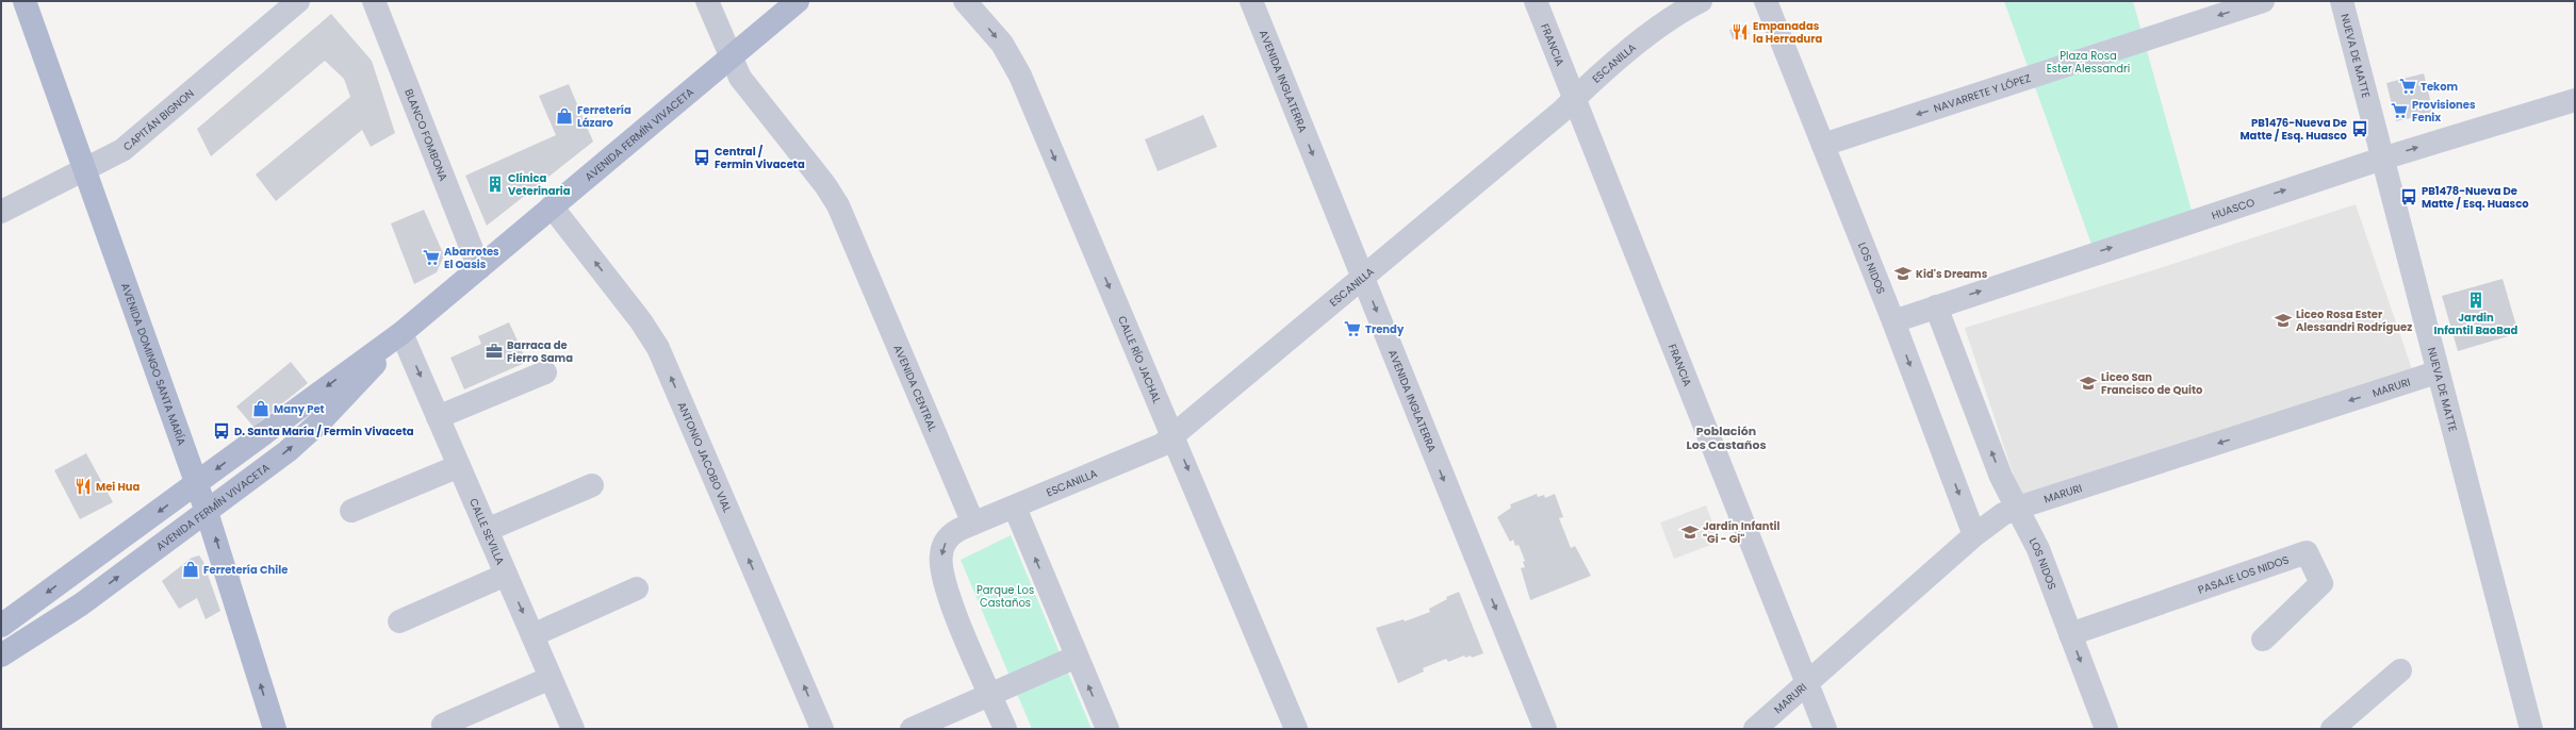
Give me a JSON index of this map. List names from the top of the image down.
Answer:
{
  "streets": {
    "main road": ["AVENIDA FERMÍN VIVACETA", "AVENIDA DOMINGO SANTA MARÍA"],
    "street": [
      "FRANCIA",
      "NUEVA DE MATTE",
      "ESCANILLA",
      "AVENIDA INGLATERRA",
      "NAVARRETE Y LÓPEZ",
      "CAPITÁN BIGNON",
      "BLANCO FOMBONA",
      "HUASCO",
      "LOS NIDOS",
      "CALLE RÍO JACHAL",
      "MARURI",
      "AVENIDA CENTRAL",
      "ANTONIO JACOBO VIAL",
      "CALLE SEVILLA",
      "PASAJE LOS NIDOS"
    ]
  },
  "crossings": [
    ["FRANCIA", "ESCANILLA"],
    ["FRANCIA", "MARURI"],
    ["NUEVA DE MATTE", "HUASCO"],
    ["NUEVA DE MATTE", "MARURI"],
    ["ESCANILLA", "AVENIDA INGLATERRA"],
    ["ESCANILLA", "CALLE RÍO JACHAL"],
    ["ESCANILLA", "AVENIDA CENTRAL"],
    ["NAVARRETE Y LÓPEZ", "LOS NIDOS"],
    ["CAPITÁN BIGNON", "AVENIDA DOMINGO SANTA MARÍA"],
    ["AVENIDA FERMÍN VIVACETA", "BLANCO FOMBONA"],
    ["AVENIDA FERMÍN VIVACETA", "AVENIDA DOMINGO SANTA MARÍA"],
    ["AVENIDA FERMÍN VIVACETA", "AVENIDA CENTRAL"],
    ["AVENIDA FERMÍN VIVACETA", "ANTONIO JACOBO VIAL"],
    ["AVENIDA FERMÍN VIVACETA", "CALLE SEVILLA"],
    ["HUASCO", "LOS NIDOS"],
    ["LOS NIDOS", "MARURI"],
    ["LOS NIDOS", "PASAJE LOS NIDOS"]
  ],
  "one_way": [
    "AVENIDA INGLATERRA",
    "NAVARRETE Y LÓPEZ",
    "HUASCO",
    "CALLE RÍO JACHAL",
    "MARURI",
    "ANTONIO JACOBO VIAL",
    "CALLE SEVILLA"
  ],
  "districts": ["Población Los Castaños"],
  "parks": ["Plaza Rosa Ester Alessandri", "Parque Los Castaños"],
  "places": {
    "restaurant": ["Empanadas la Herradura", "Mei Hua"],
    "supermarket": [
      "Tekom",
      "Provisiones Fenix",
      "Abarrotes El Oasis",
      "Trendy"
    ],
    "shop": ["Ferretería Lázaro", "Many Pet", "Ferretería Chile"],
    "bus stop": [
      "PB1476-Nueva De Matte / Esq. Huasco",
      "Central / Fermin Vivaceta",
      "PB1478-Nueva De Matte / Esq. Huasco",
      "D. Santa María / Fermin Vivaceta"
    ],
    "building": ["Clínica Veterinaria", "Jardin Infantil BaoBad"],
    "school or university": [
      "Kid's Dreams",
      "Liceo Rosa Ester Alessandri Rodríguez",
      "Liceo San Francisco de Quito",
      "Jardín Infantil \"Gi - Gi\""
    ],
    "office": ["Barraca de Fierro Sama"]
  }
}
